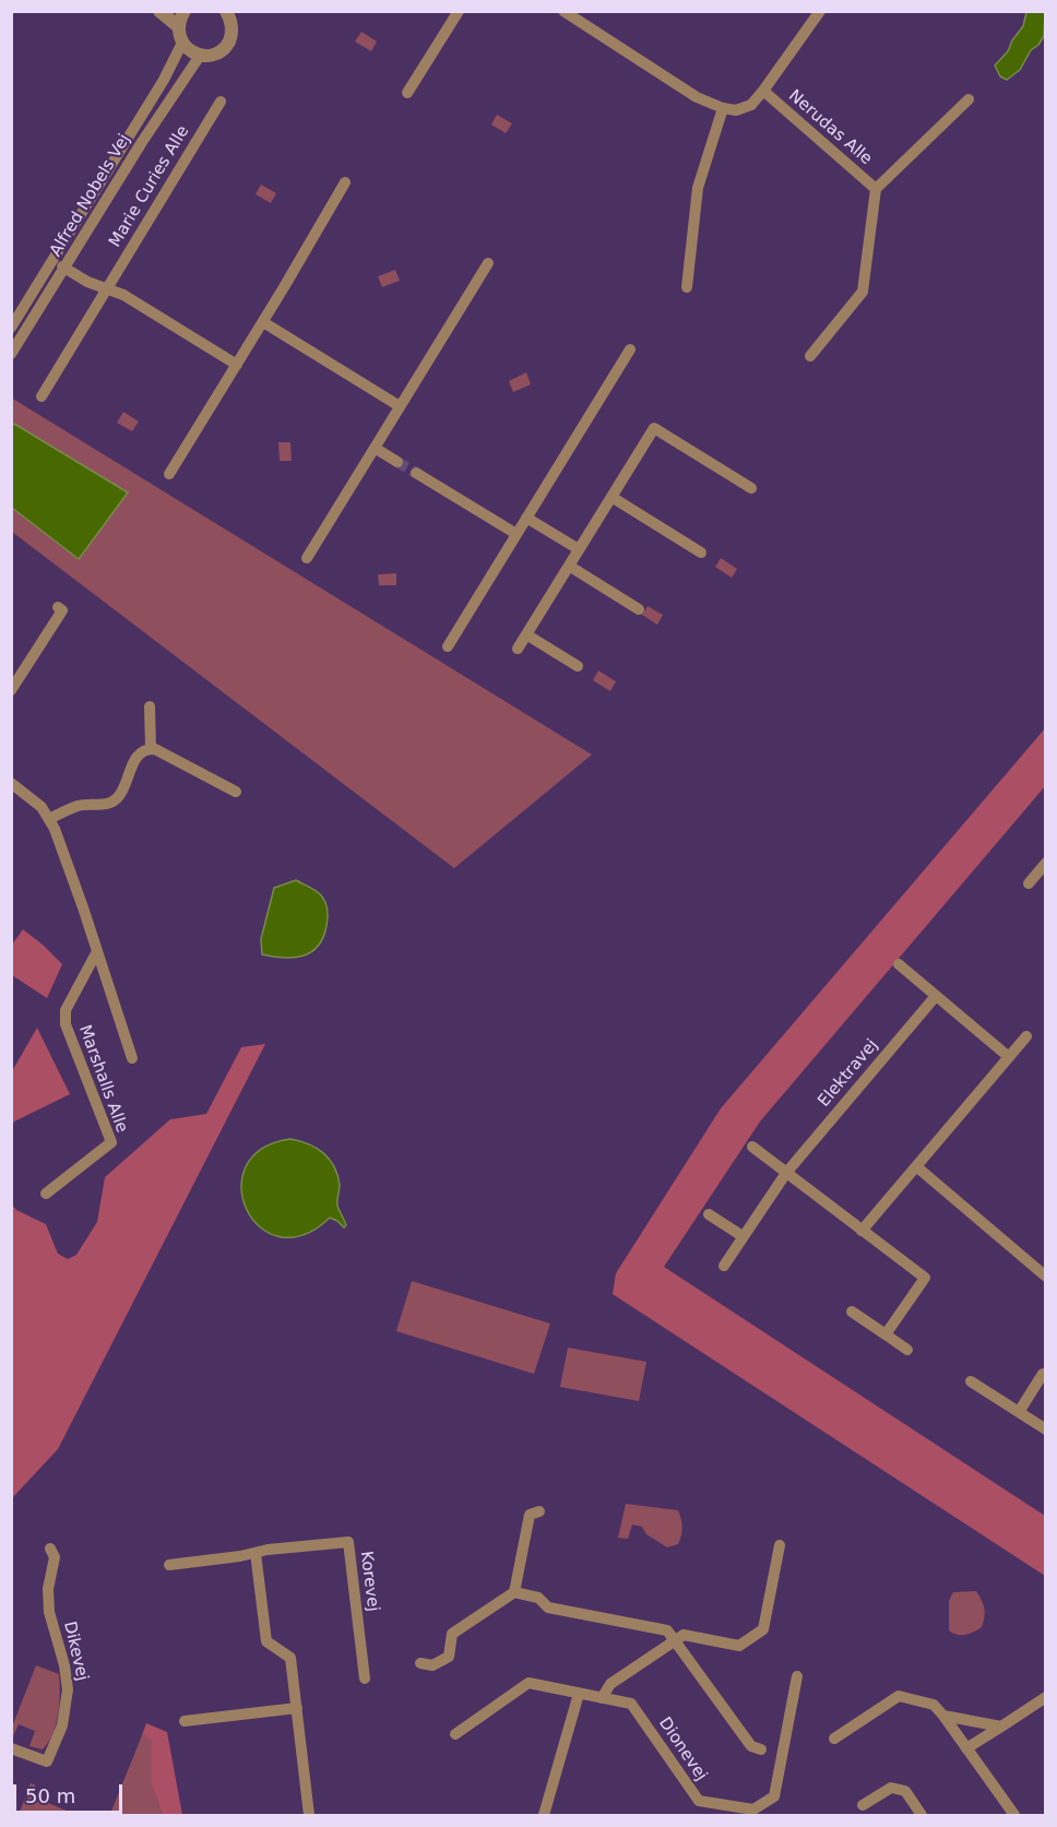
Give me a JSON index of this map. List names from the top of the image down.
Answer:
{
  "streets": {
    "street": [
      "Nerudas Alle",
      "Marie Curies Alle",
      "Alfred Nobels Vej",
      "Elektravej",
      "Marshalls Alle",
      "Korevej",
      "Dikevej",
      "Dionevej"
    ]
  },
  "scale_bar": "50 m"
}
